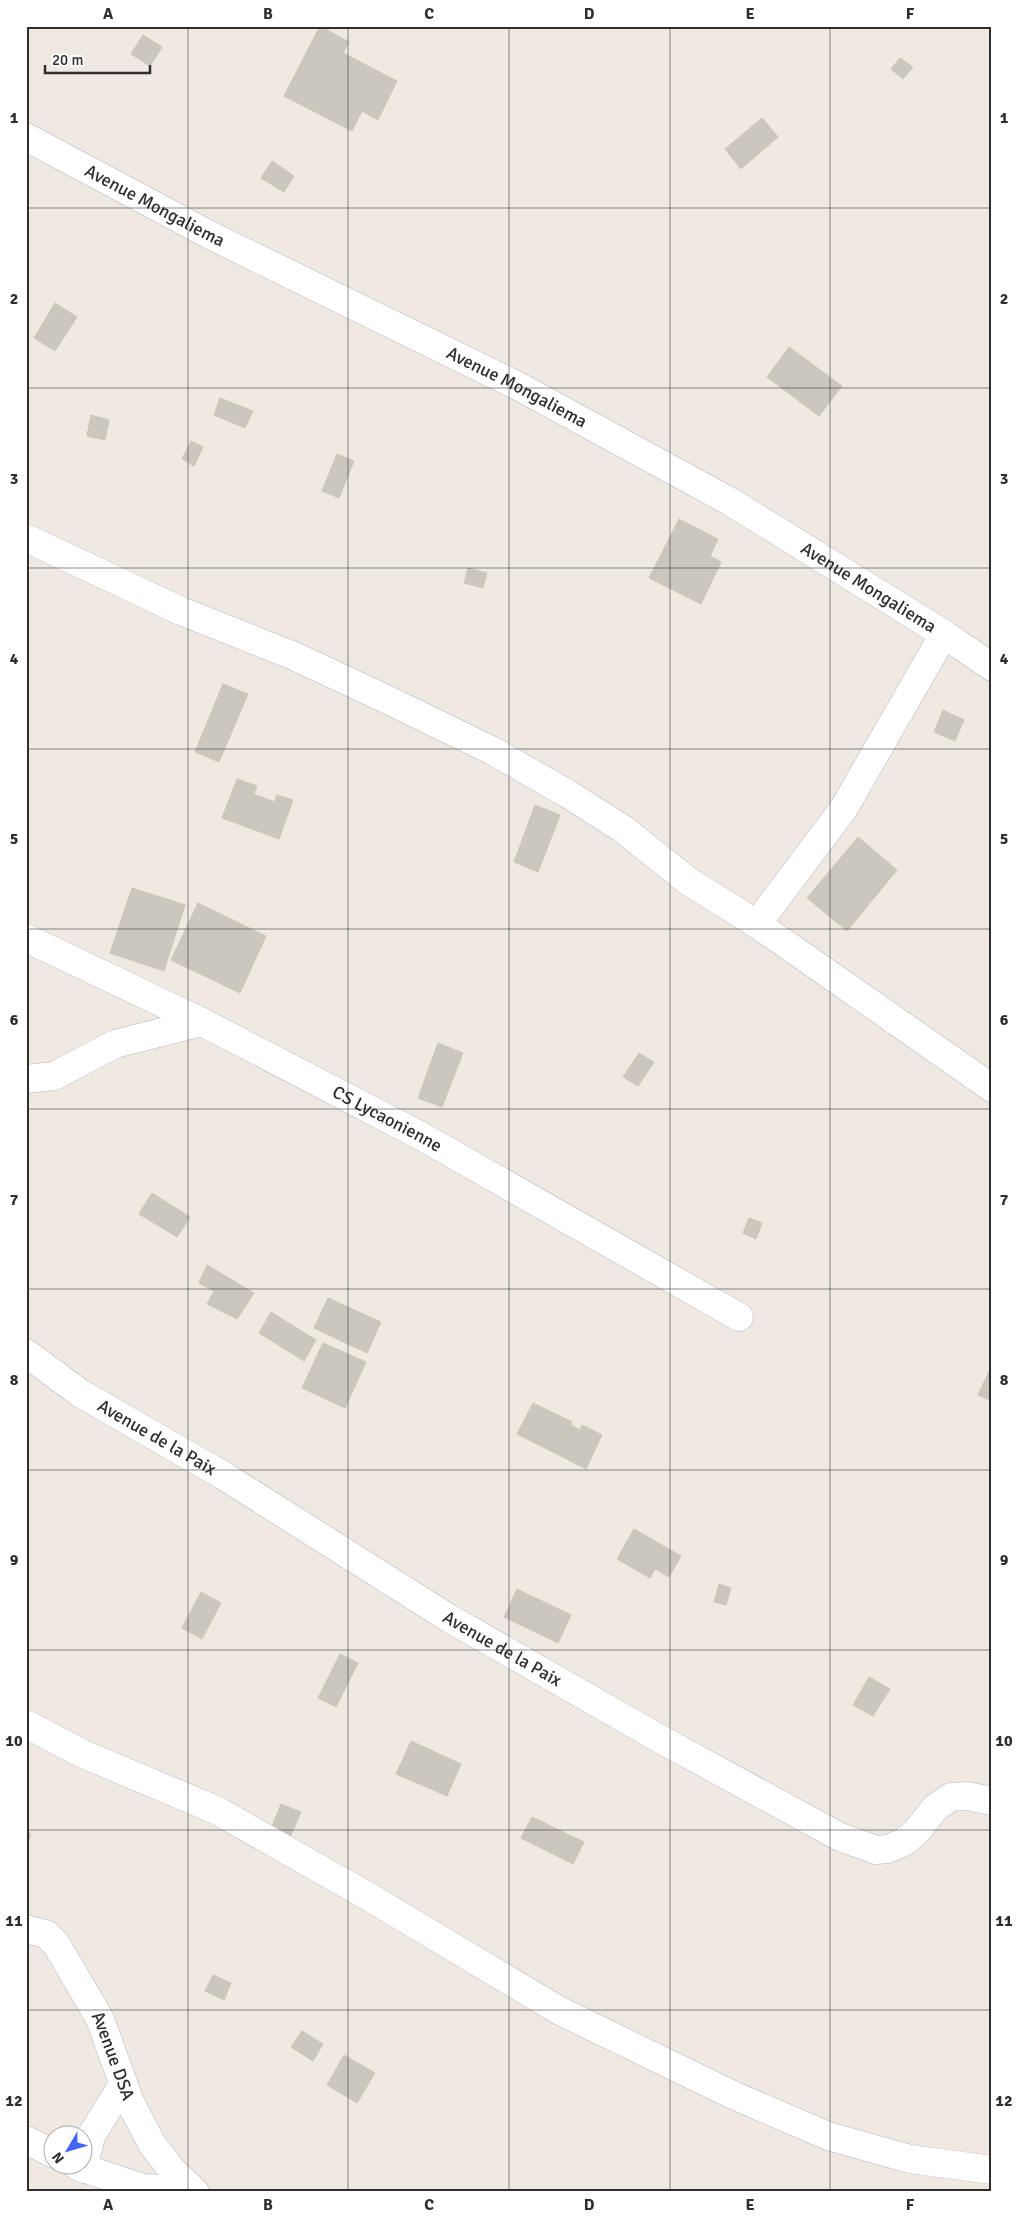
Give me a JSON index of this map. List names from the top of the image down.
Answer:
{
  "streets": {
    "street": [
      "Avenue Mongaliema",
      "CS Lycaonienne",
      "Avenue de la Paix",
      "Avenue DSA"
    ]
  },
  "scale_bar": "20 m",
  "north": "bottom left",
  "grid": {
    "columns": [
      "A",
      "B",
      "C",
      "D",
      "E",
      "F"
    ],
    "rows": [
      "1",
      "2",
      "3",
      "4",
      "5",
      "6",
      "7",
      "8",
      "9",
      "10",
      "11",
      "12"
    ]
  }
}
